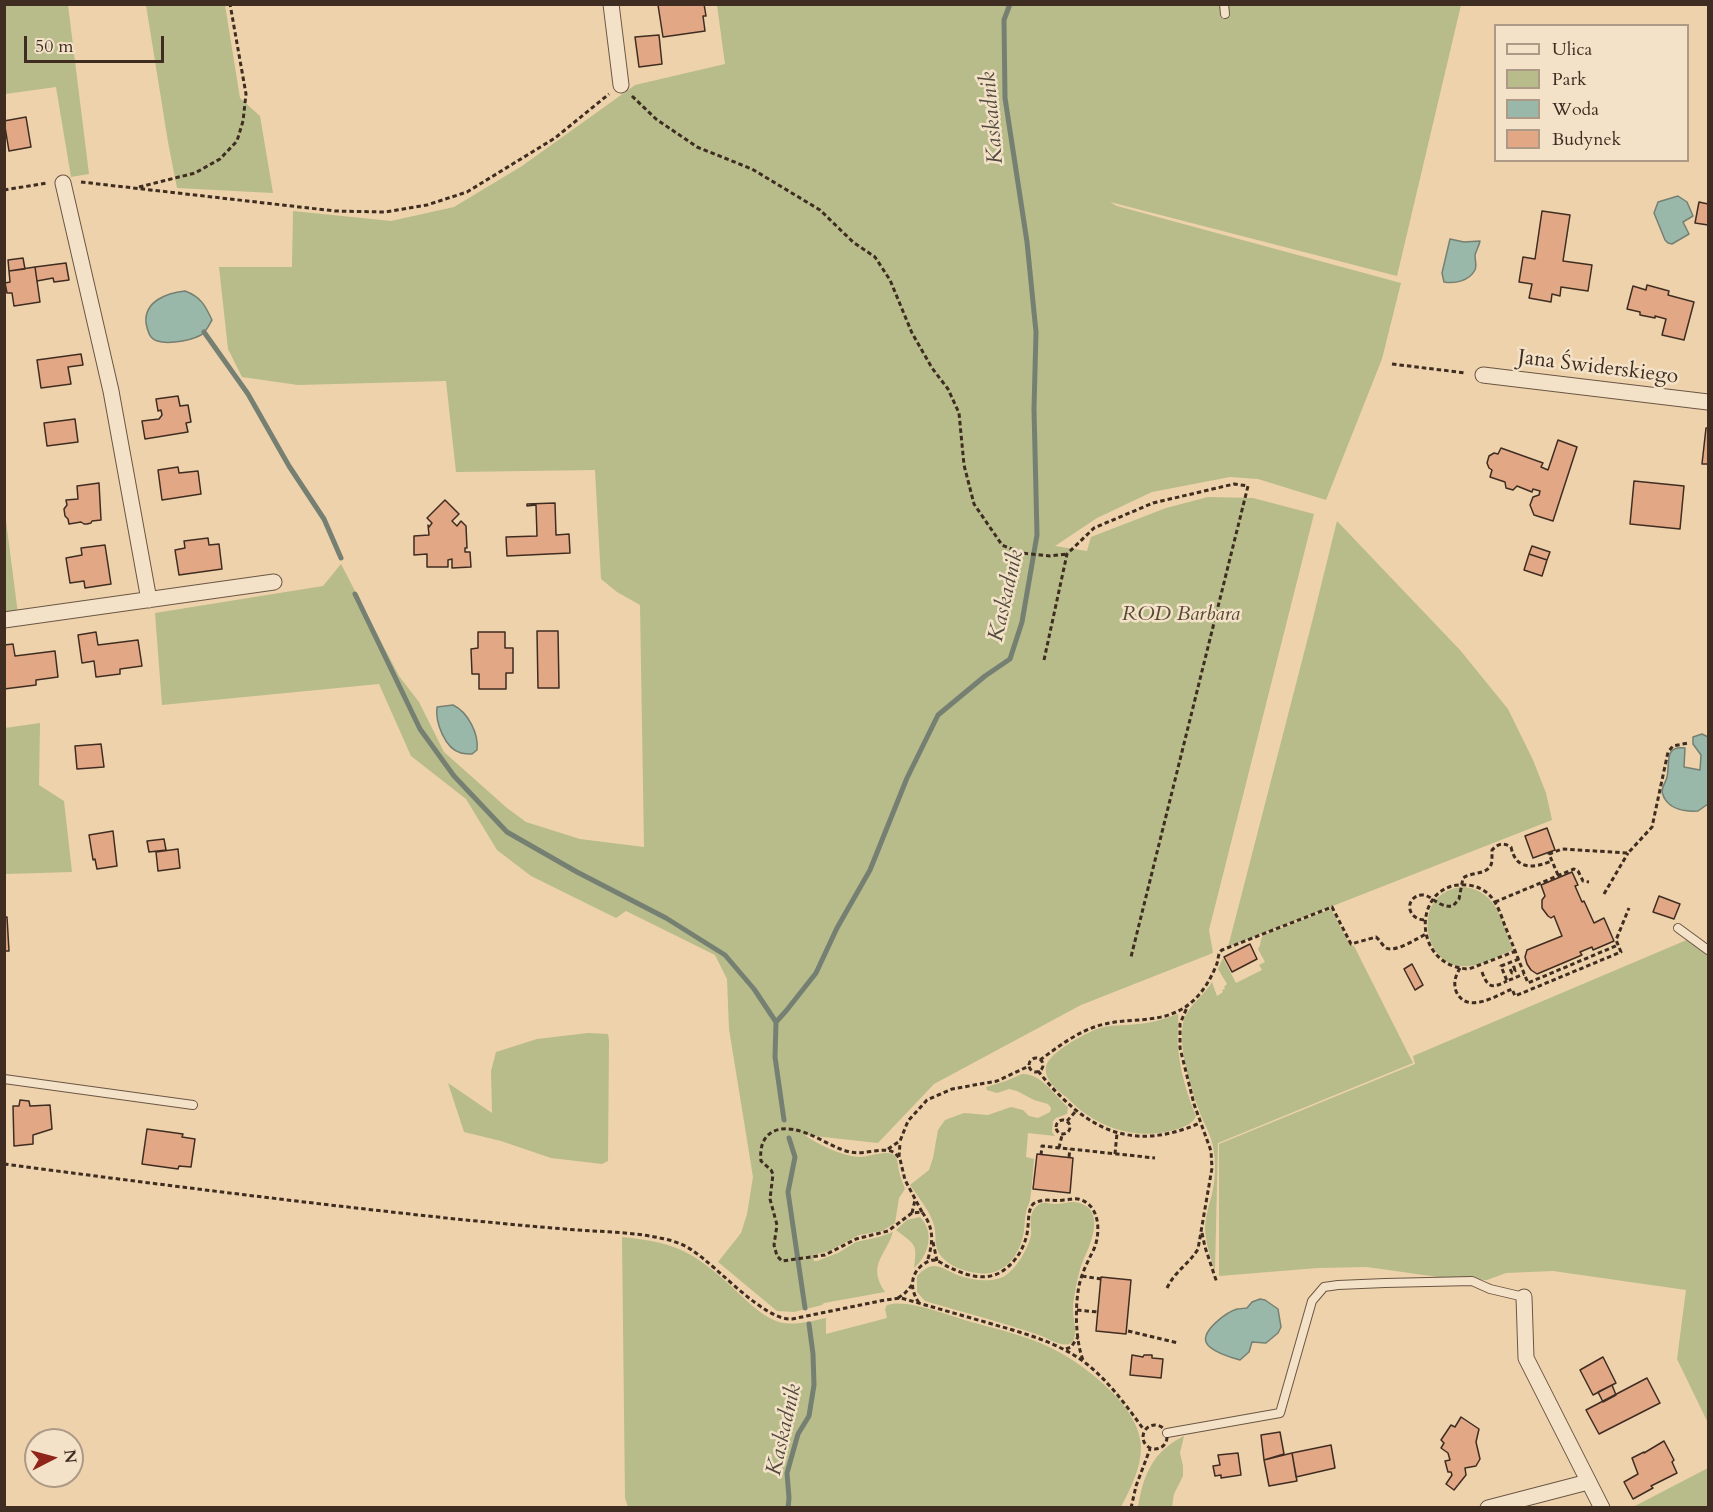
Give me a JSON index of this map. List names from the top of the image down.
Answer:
{
  "streets": {
    "street": ["Jana Świderskiego"]
  },
  "water": ["Kaskadnik"],
  "parks": ["ROD Barbara"],
  "legend": [
    "Ulica",
    "Park",
    "Woda",
    "Budynek"
  ],
  "scale_bar": "50 m",
  "north": "right"
}
